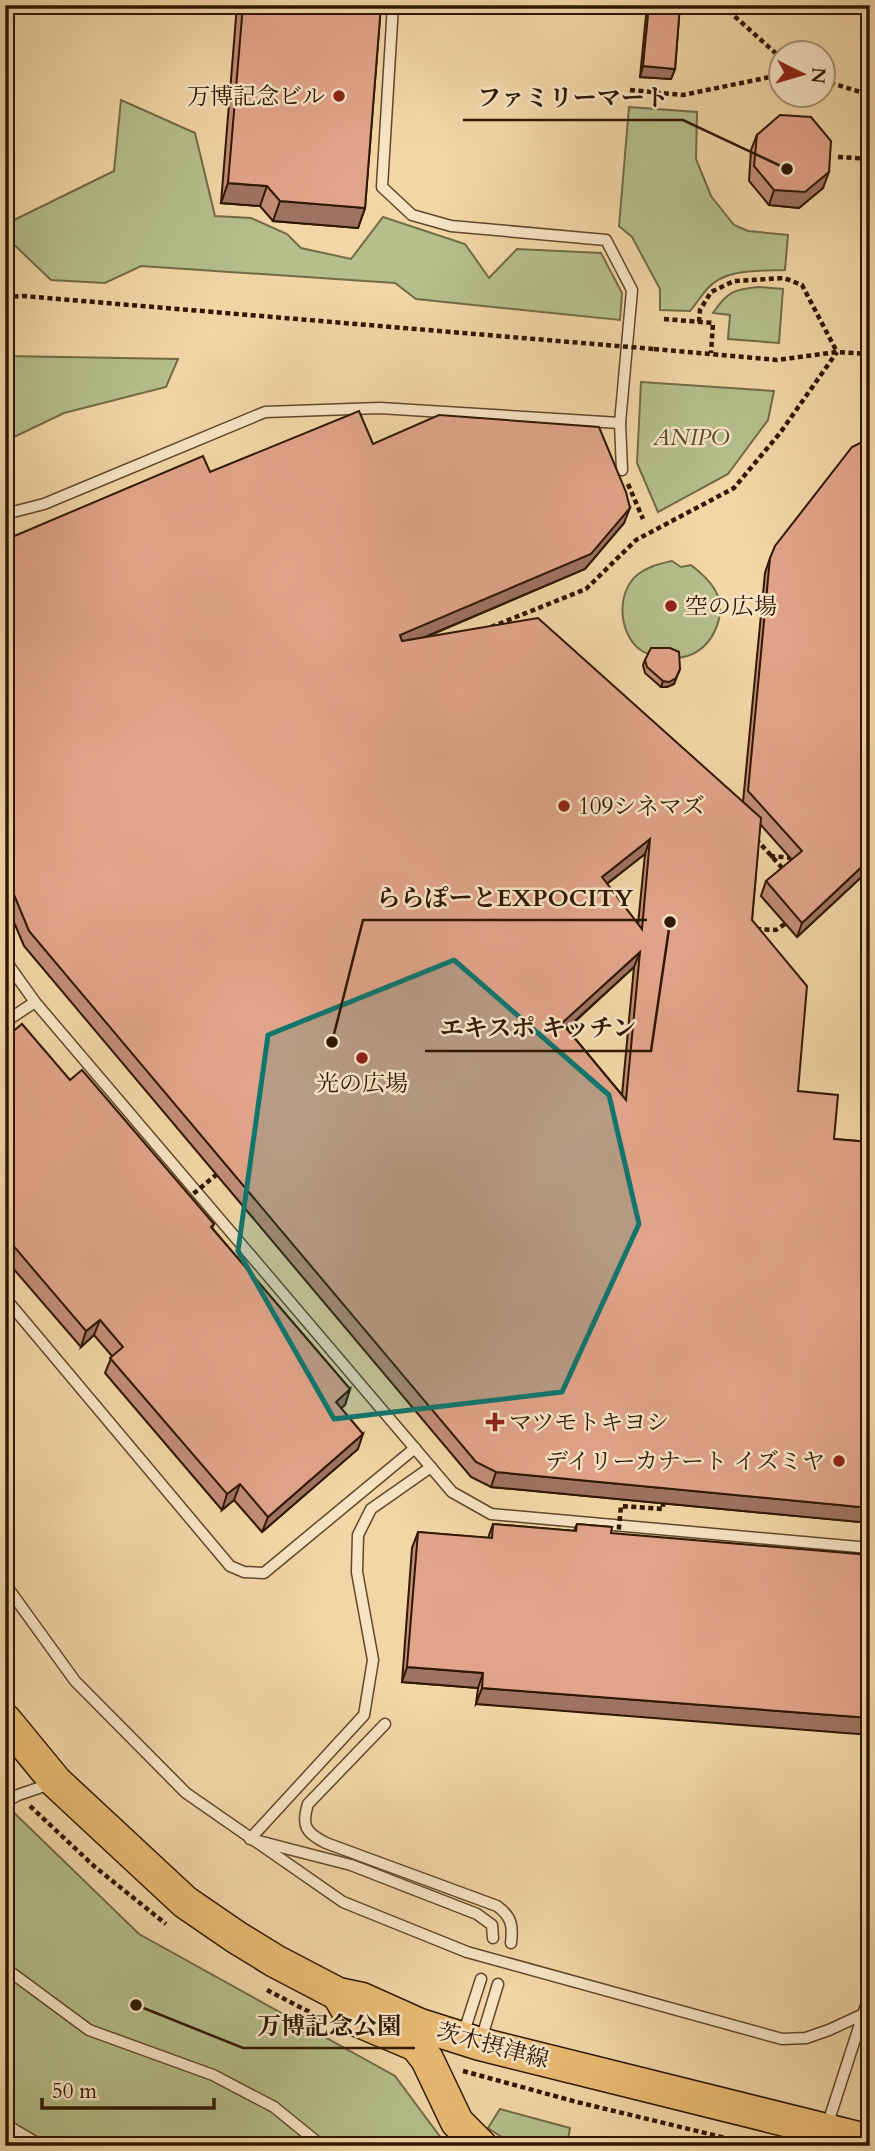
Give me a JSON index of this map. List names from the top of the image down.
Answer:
{
  "streets": {
    "main road": ["茨木摂津線"]
  },
  "parks": ["ANIPO"],
  "places": {
    "other": [
      "万博記念ビル",
      "ファミリーマート",
      "空の広場",
      "109シネマズ",
      "エキスポ キッチン",
      "ららぽーとEXPOCITY",
      "光の広場",
      "デイリーカナート イズミヤ",
      "万博記念公園"
    ],
    "health": ["マツモトキヨシ"]
  },
  "scale_bar": "50 m",
  "north": "right"
}
